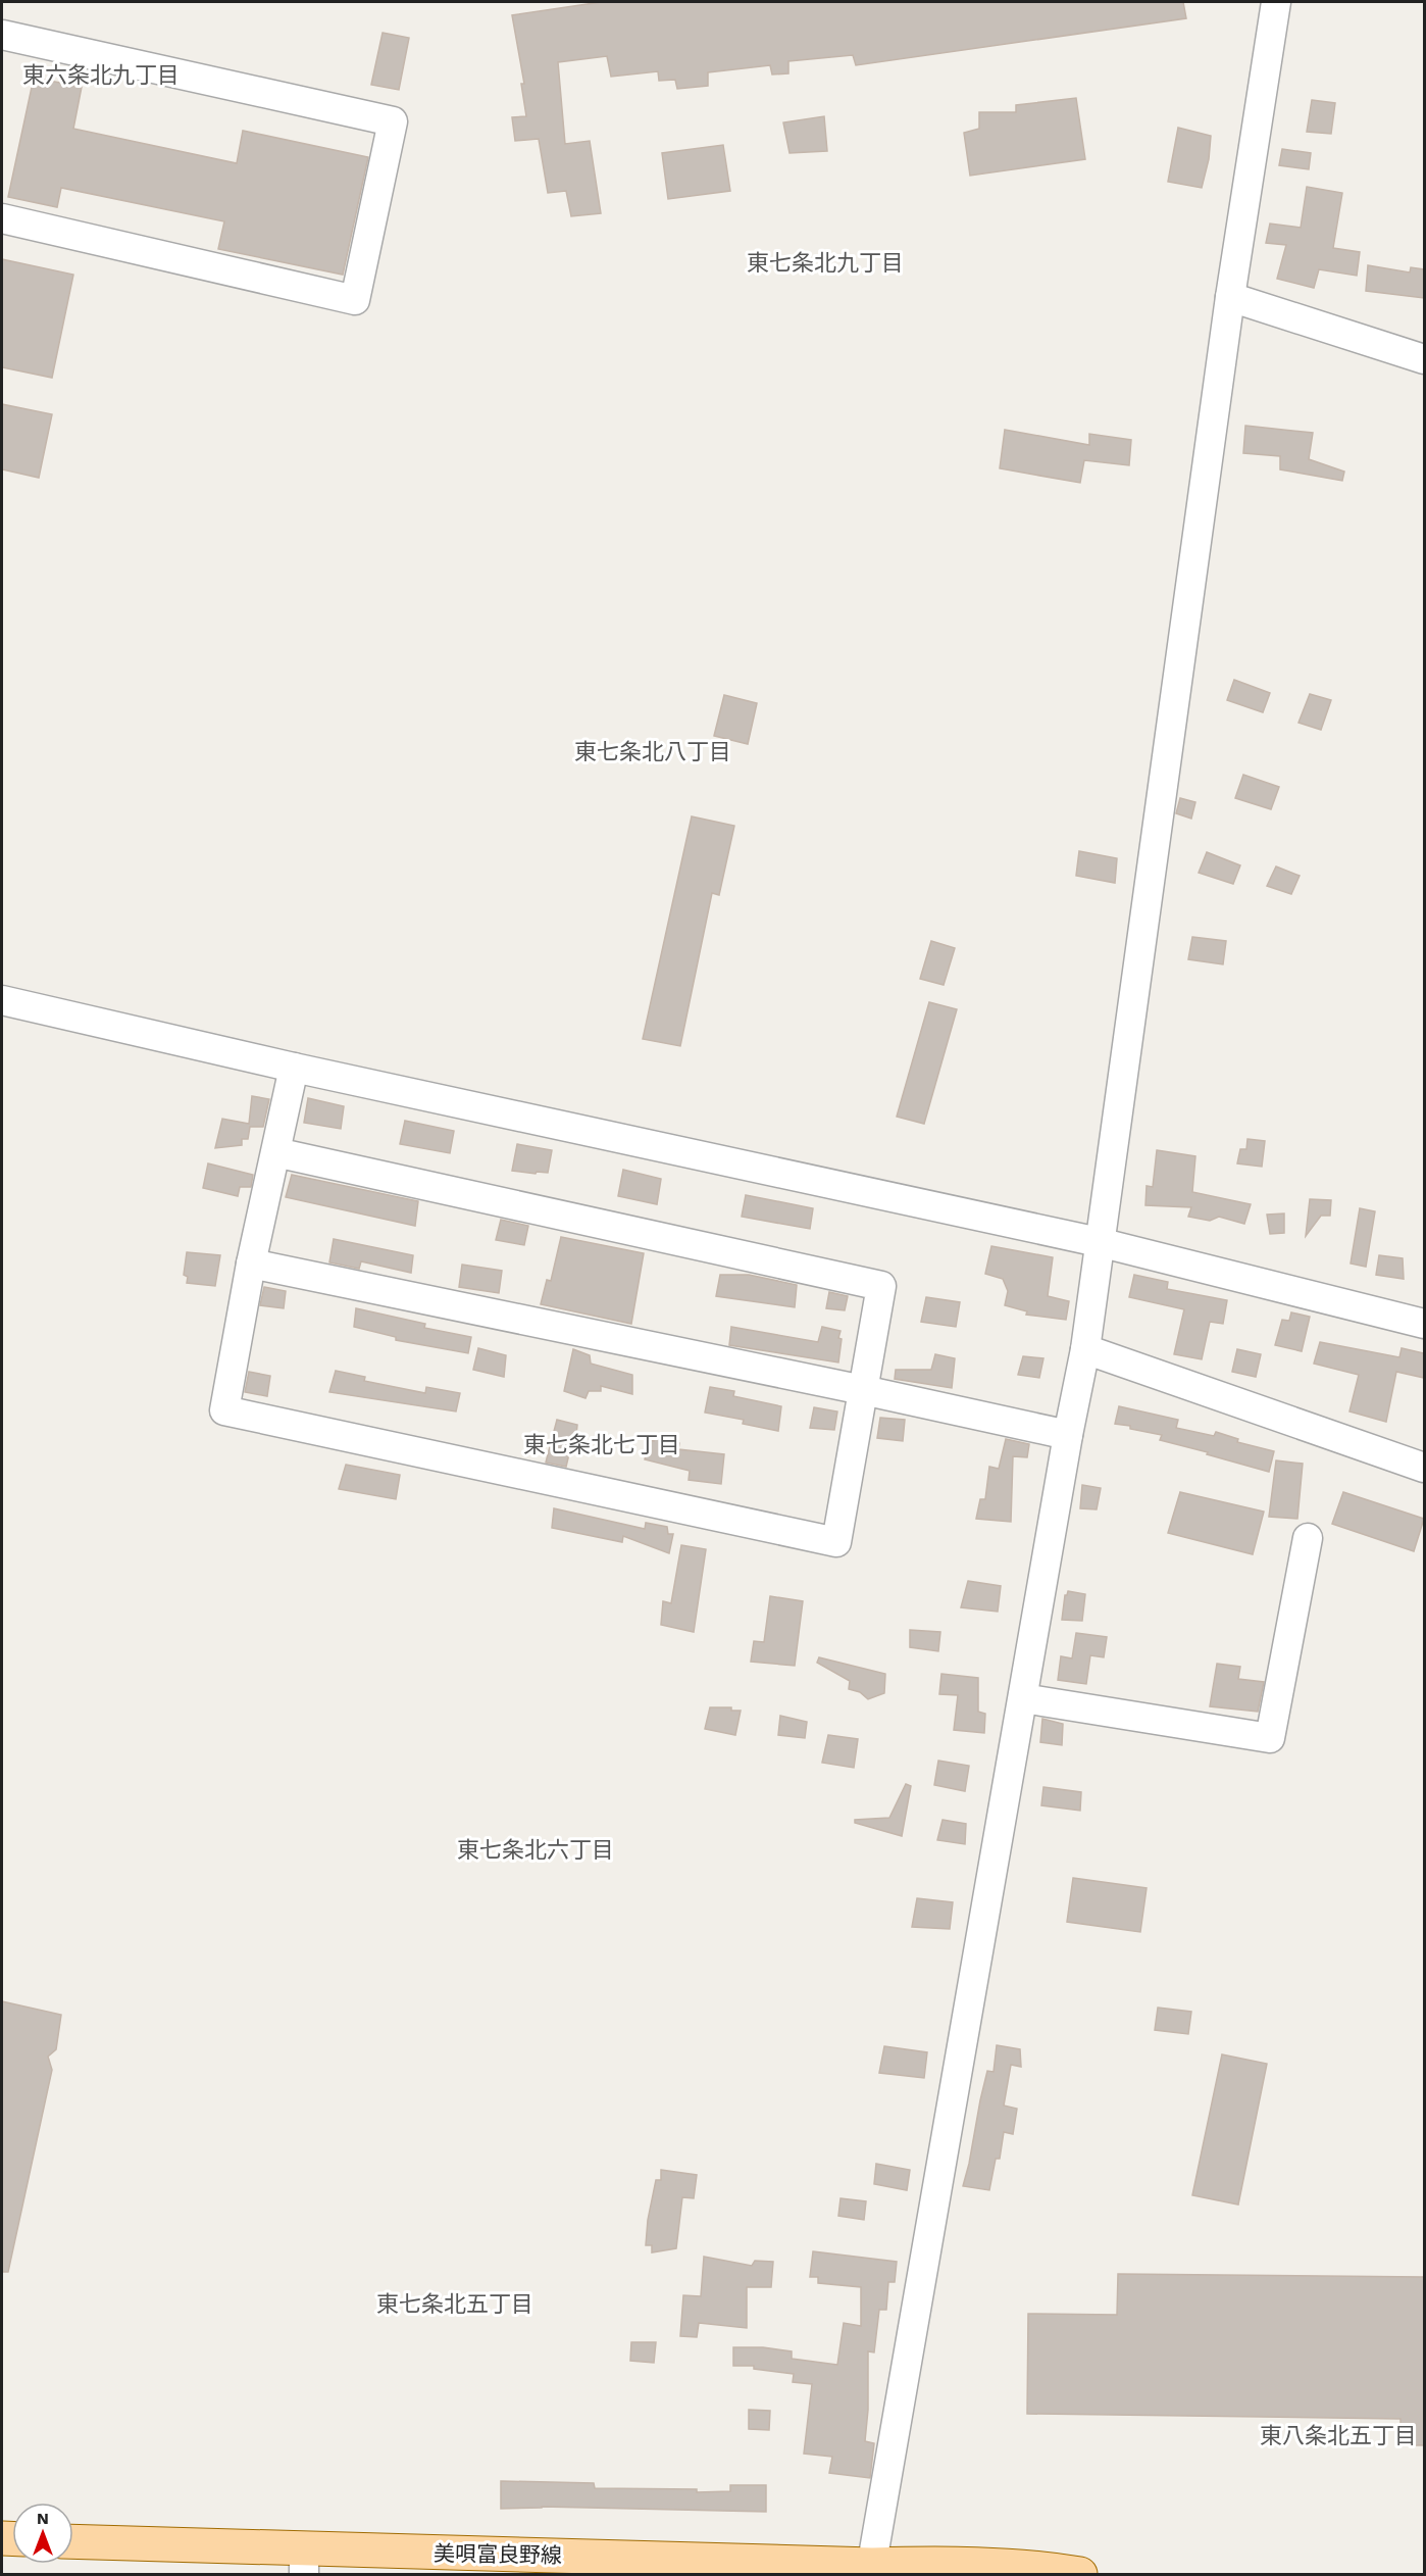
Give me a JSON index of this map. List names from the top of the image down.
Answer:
{
  "streets": {
    "main road": ["美唄富良野線"]
  },
  "districts": [
    "東六条北九丁目",
    "東七条北九丁目",
    "東七条北八丁目",
    "東七条北七丁目",
    "東七条北六丁目",
    "東七条北五丁目",
    "東八条北五丁目"
  ],
  "north": "top"
}
